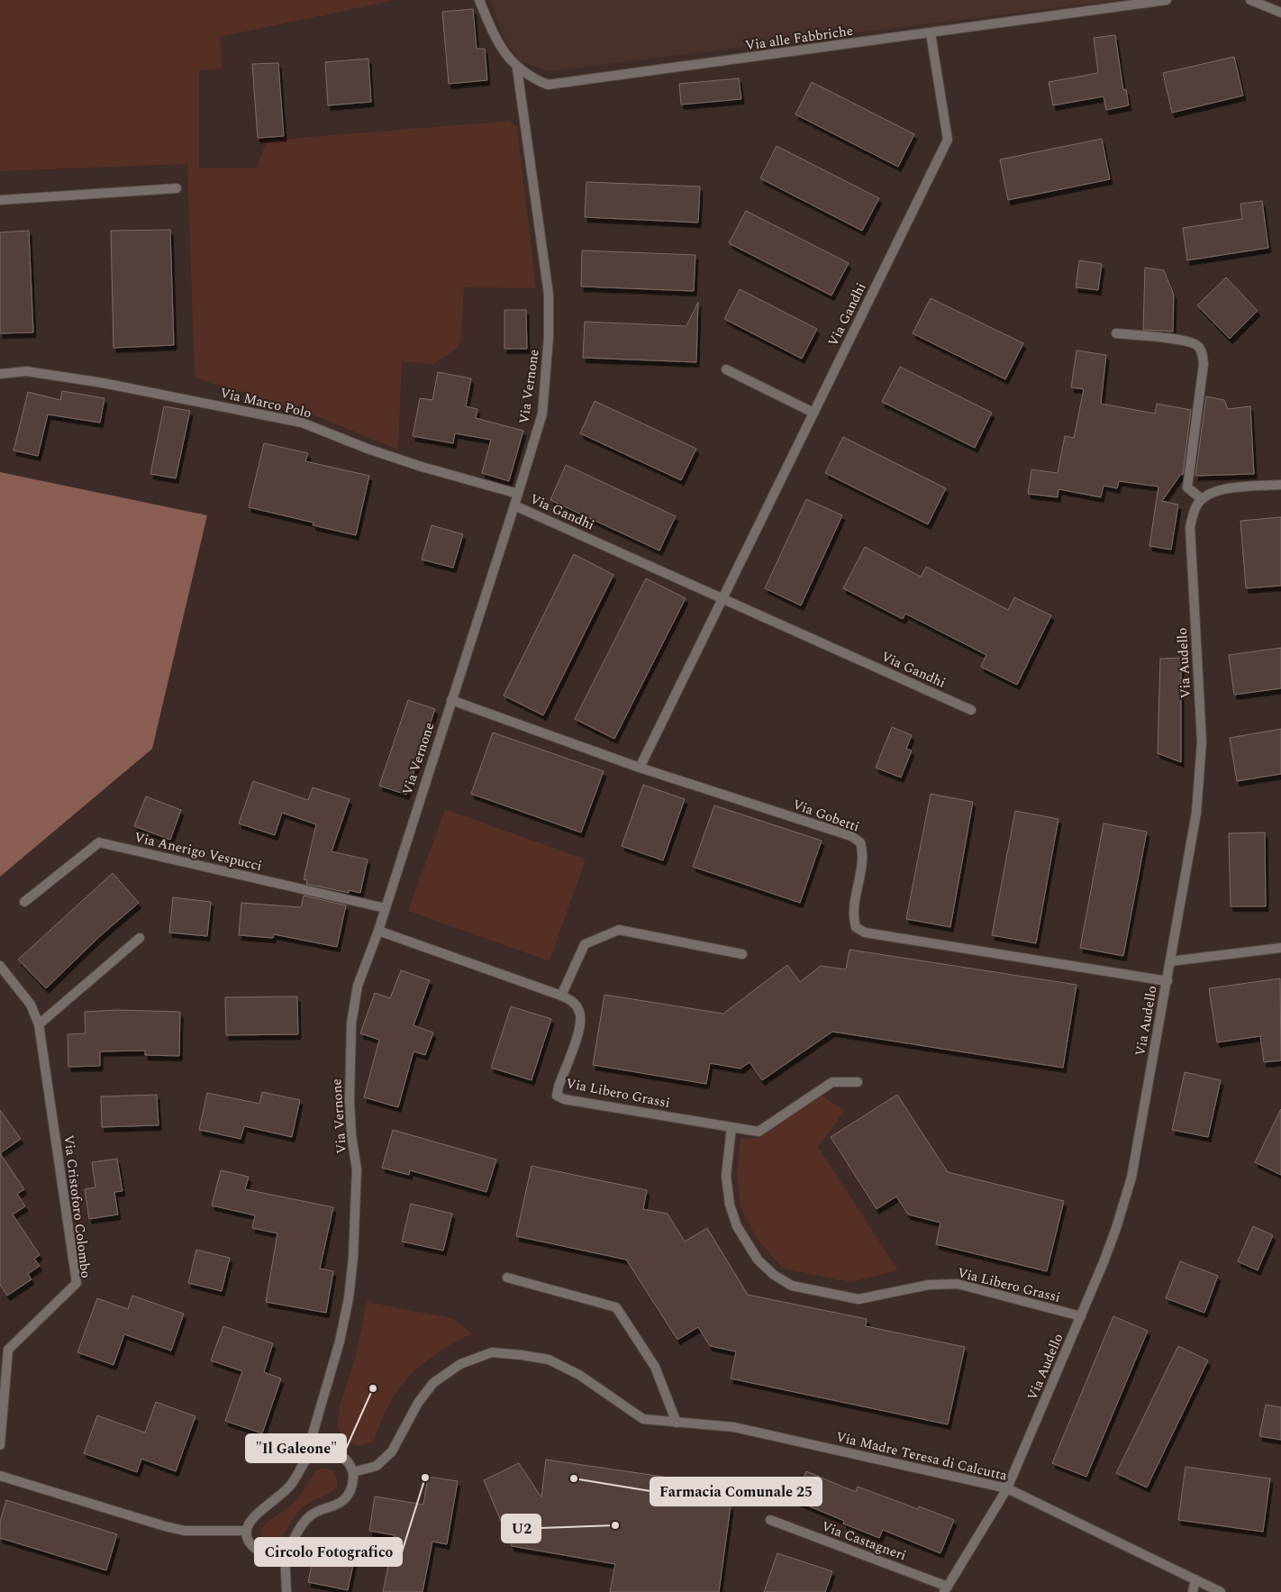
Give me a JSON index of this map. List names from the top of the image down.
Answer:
{
  "streets": {
    "street": [
      "Via alle Fabbriche",
      "Via Gandhi",
      "Via Vernone",
      "Via Marco Polo",
      "Via Audello",
      "Via Gobetti",
      "Via Anerigo Vespucci",
      "Via Libero Grassi",
      "Via Cristoforo Colombo",
      "Via Madre Teresa di Calcutta",
      "Via Castagneri"
    ]
  },
  "crossings": [
    ["Via alle Fabbriche", "Via Gandhi"],
    ["Via alle Fabbriche", "Via Vernone"],
    ["Via Gandhi", "Via Vernone"],
    ["Via Gandhi", "Via Gobetti"],
    ["Via Vernone", "Via Marco Polo"],
    ["Via Vernone", "Via Gobetti"],
    ["Via Vernone", "Via Anerigo Vespucci"],
    ["Via Vernone", "Via Libero Grassi"],
    ["Via Audello", "Via Gobetti"],
    ["Via Audello", "Via Libero Grassi"],
    ["Via Audello", "Via Madre Teresa di Calcutta"],
    ["Via Audello", "Via Castagneri"]
  ],
  "places": [
    "\"Il Galeone\"",
    "Circolo Fotografico",
    "Farmacia Comunale 25",
    "U2"
  ]
}
